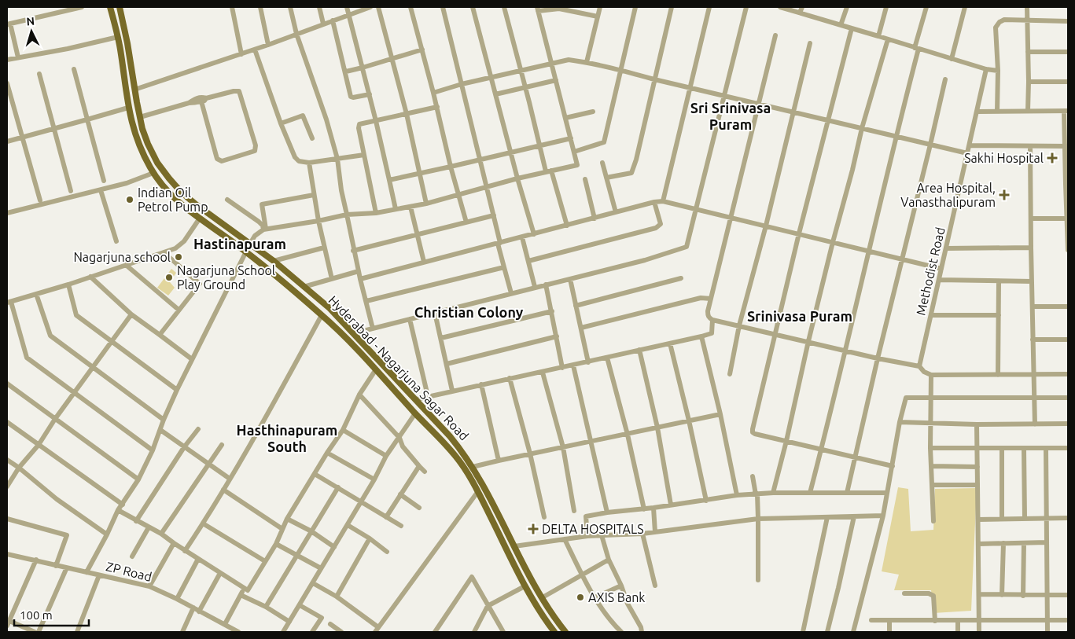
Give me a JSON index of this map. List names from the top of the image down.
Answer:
{
  "streets": {
    "main road": ["Hyderabad - Nagarjuna Sagar Road"],
    "street": ["Methodist Road", "ZP Road"]
  },
  "districts": [
    "Sri Srinivasa Puram",
    "Hastinapuram",
    "Christian Colony",
    "Srinivasa Puram",
    "Hasthinapuram South"
  ],
  "places": {
    "health": ["Sakhi Hospital", "Area Hospital, Vanasthalipuram", "DELTA HOSPITALS"],
    "other": [
      "Indian Oil Petrol Pump",
      "Nagarjuna school",
      "Nagarjuna School Play Ground",
      "AXIS Bank"
    ]
  },
  "scale_bar": "100 m",
  "north": "top"
}
